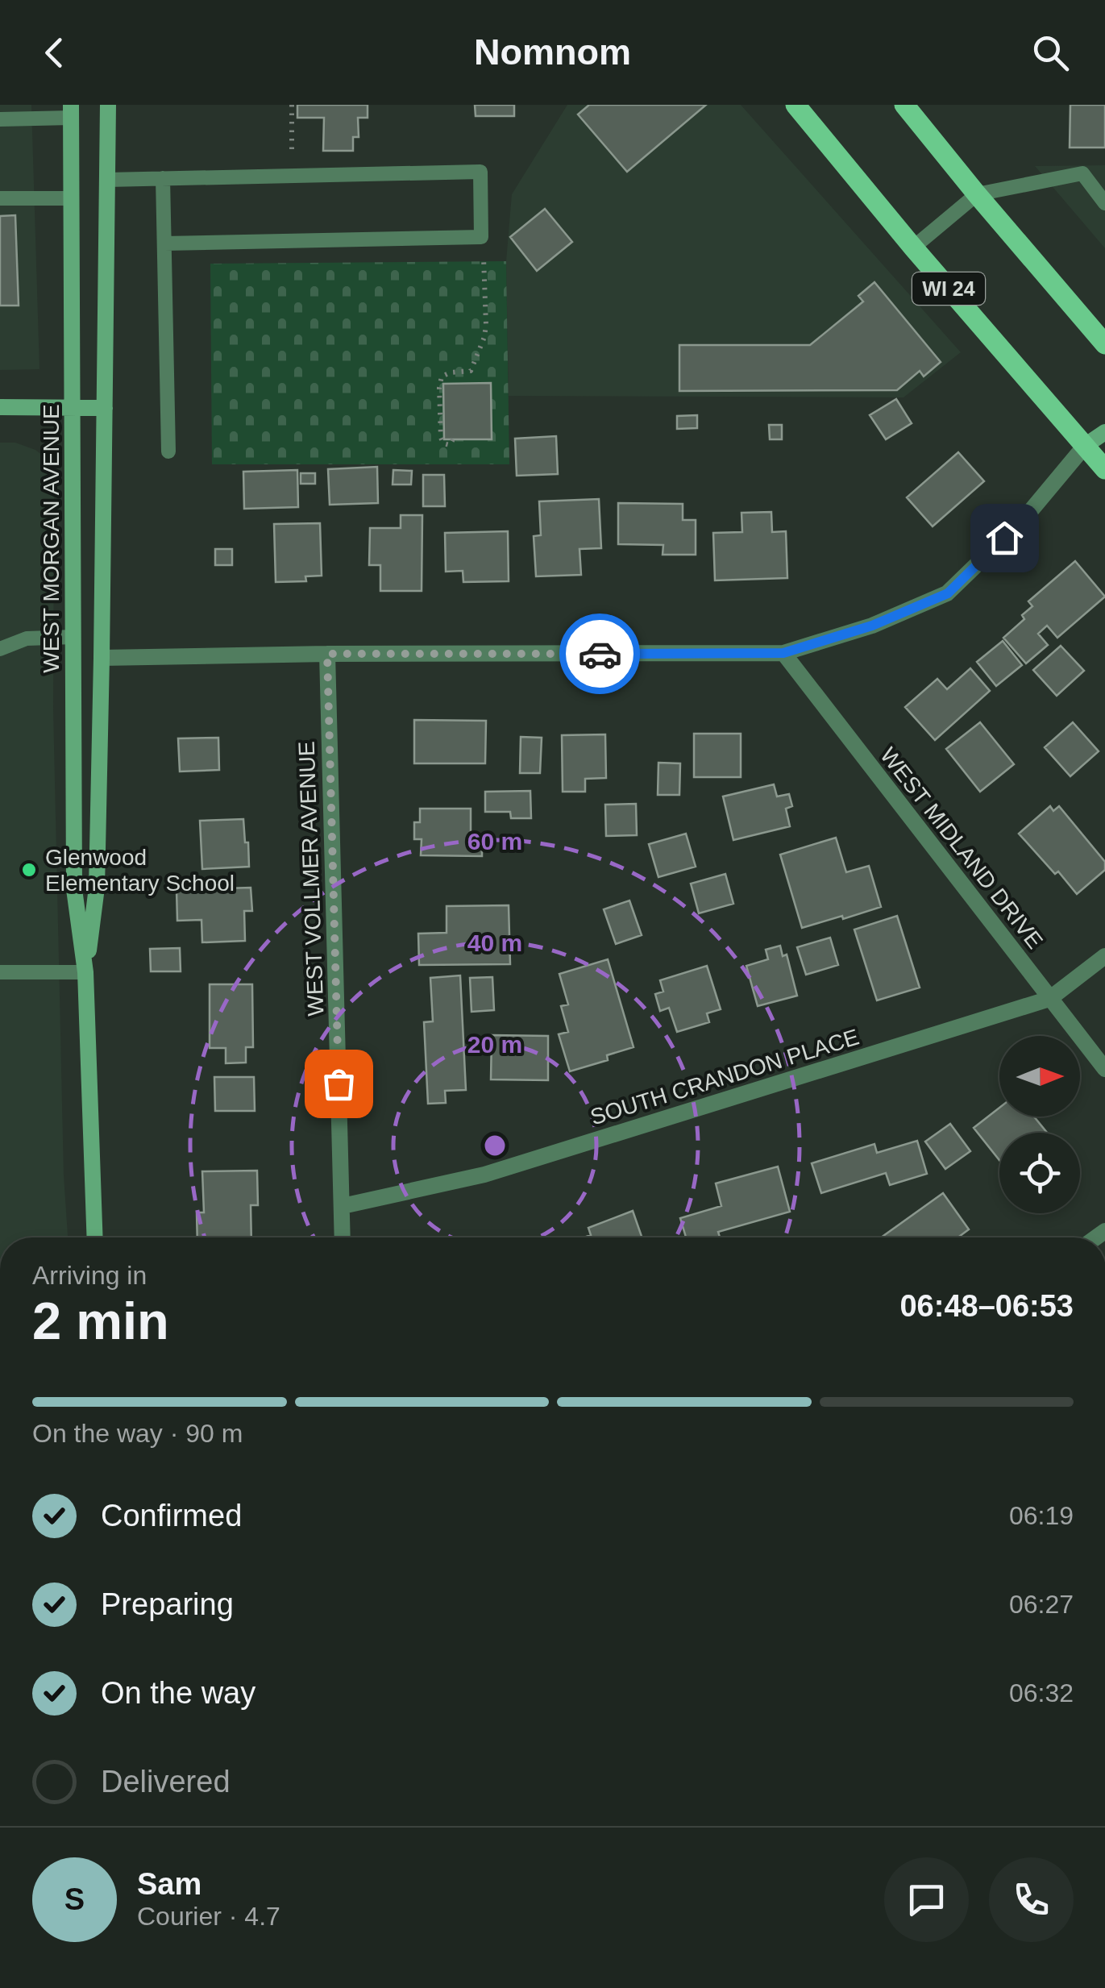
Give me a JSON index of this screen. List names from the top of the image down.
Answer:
{
  "streets": {
    "main road": ["WI 24"],
    "street": [
      "WEST MORGAN AVENUE",
      "WEST MIDLAND DRIVE",
      "WEST VOLLMER AVENUE",
      "SOUTH CRANDON PLACE"
    ]
  },
  "crossings": [
    ["WEST MIDLAND DRIVE", "SOUTH CRANDON PLACE"],
    ["WEST VOLLMER AVENUE", "SOUTH CRANDON PLACE"]
  ],
  "places": ["Glenwood Elementary School"],
  "north": "right",
  "page": {
    "header": "Nomnom",
    "heading": ["2 min", "Arriving in", "06:48–06:53"],
    "panel": ["Sam", "Courier · 4.7"],
    "bar": "On the way · 90 m",
    "list": [
      ["Confirmed", "06:19"],
      ["Preparing", "06:27"],
      ["On the way", "06:32"],
      "Delivered"
    ],
    "round": "S"
  },
  "rings": ["60 m", "40 m", "20 m"]
}
